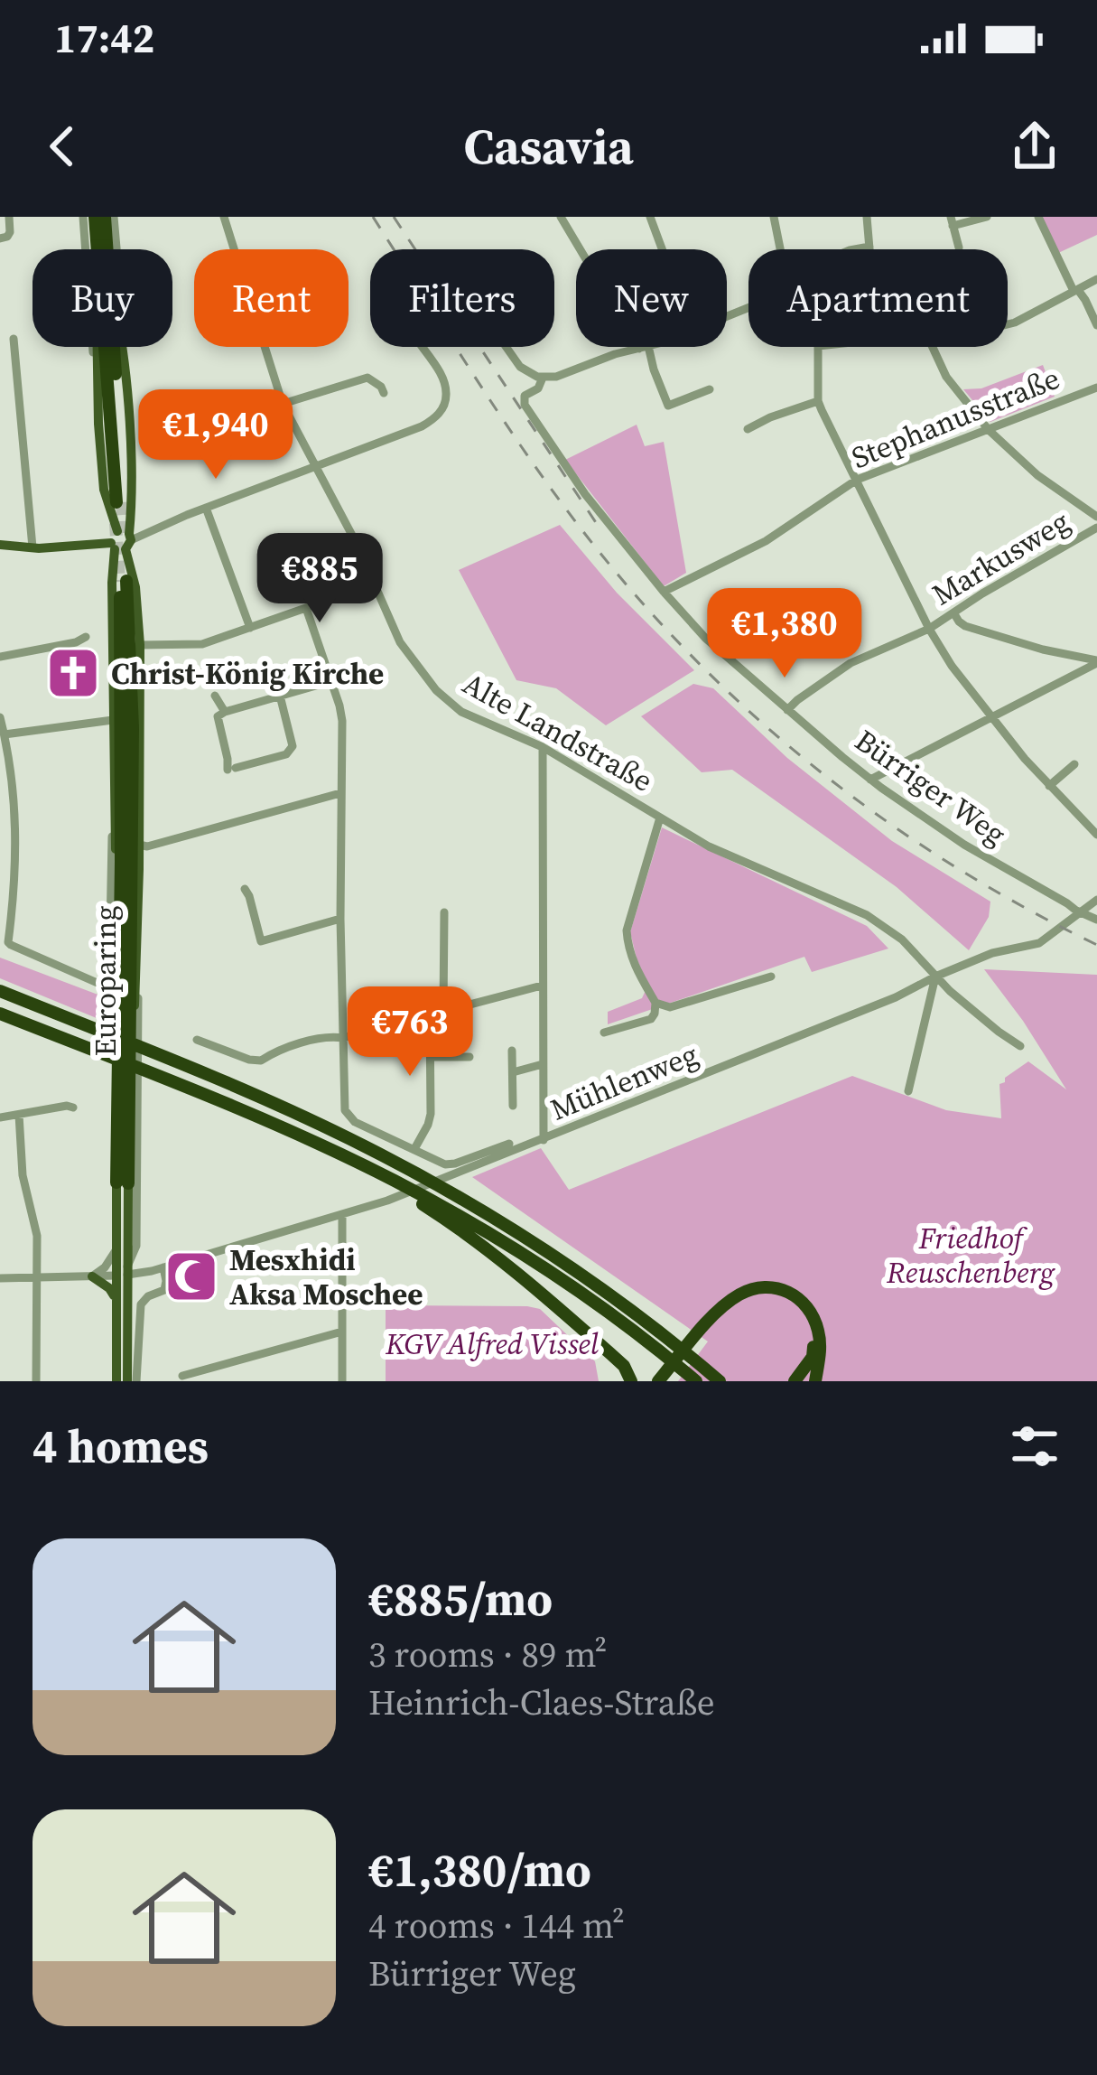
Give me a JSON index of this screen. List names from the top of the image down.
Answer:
{
  "streets": {
    "highway": ["Europaring"],
    "street": [
      "Stephanusstraße",
      "Markusweg",
      "Alte Landstraße",
      "Bürriger Weg",
      "Mühlenweg"
    ]
  },
  "crossings": [
    ["Stephanusstraße", "Bürriger Weg"],
    ["Markusweg", "Bürriger Weg"],
    ["Alte Landstraße", "Mühlenweg"],
    ["Europaring", "Mühlenweg"]
  ],
  "parks": ["Friedhof Reuschenberg", "KGV Alfred Vissel"],
  "places": {
    "church": ["Christ-König Kirche"],
    "mosque": ["Mesxhidi Aksa Moschee"]
  },
  "page": {
    "status": "17:42",
    "header": "Casavia",
    "chip": [
      "Buy",
      "Rent",
      "Filters",
      "New",
      "Apartment"
    ],
    "price": [
      "€1,940",
      "€885",
      "€1,380",
      "€763"
    ],
    "heading": "4 homes",
    "list": [
      {
        "name": "€885/mo",
        "note": "3 rooms · 89 m² · Heinrich-Claes-Straße"
      },
      {
        "name": "€1,380/mo",
        "note": "4 rooms · 144 m² · Bürriger Weg"
      }
    ]
  }
}
